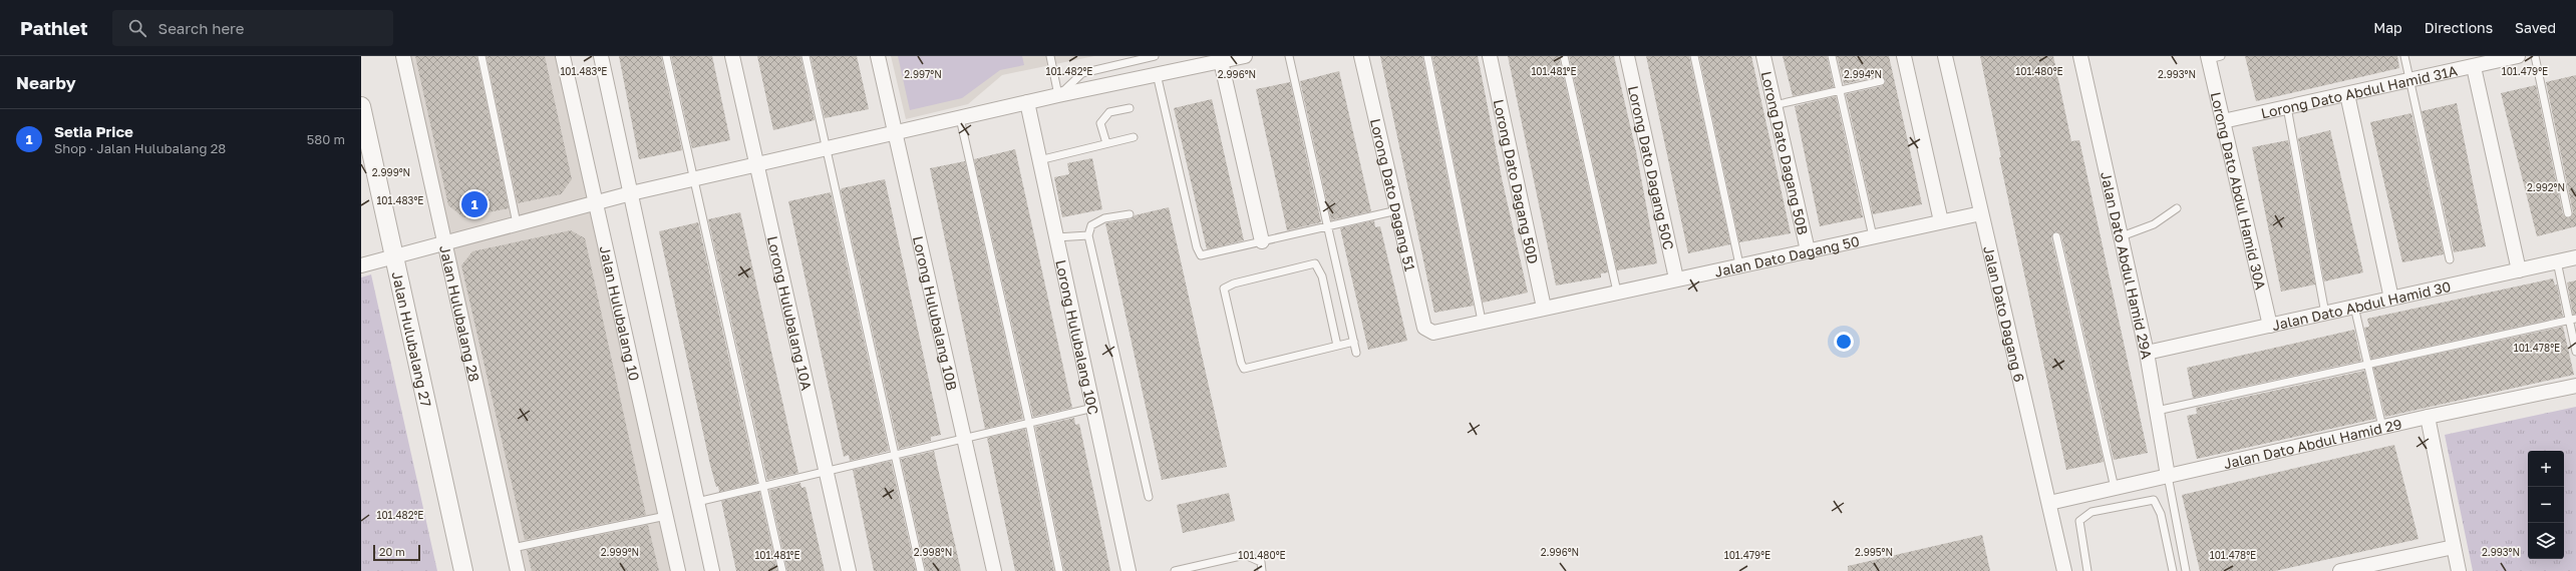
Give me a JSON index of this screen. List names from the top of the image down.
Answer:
{
  "streets": {
    "street": [
      "Lorong Dato Abdul Hamid 31A",
      "Lorong Dato Dagang 50B",
      "Lorong Dato Dagang 50C",
      "Lorong Dato Dagang 50D",
      "Lorong Dato Abdul Hamid 30A",
      "Lorong Dato Dagang 51",
      "Jalan Dato Dagang 50",
      "Jalan Dato Abdul Hamid 29A",
      "Jalan Dato Abdul Hamid 30",
      "Jalan Hulubalang 28",
      "Jalan Hulubalang 10",
      "Lorong Hulubalang 10A",
      "Lorong Hulubalang 10B",
      "Jalan Dato Dagang 6",
      "Lorong Hulubalang 10C",
      "Jalan Hulubalang 27",
      "Jalan Dato Abdul Hamid 29"
    ]
  },
  "crossings": [
    ["Lorong Dato Abdul Hamid 31A", "Lorong Dato Abdul Hamid 30A"],
    ["Lorong Dato Dagang 50B", "Jalan Dato Dagang 50"],
    ["Lorong Dato Dagang 50C", "Jalan Dato Dagang 50"],
    ["Lorong Dato Dagang 50D", "Jalan Dato Dagang 50"],
    ["Lorong Dato Abdul Hamid 30A", "Jalan Dato Abdul Hamid 30"],
    ["Lorong Dato Dagang 51", "Jalan Dato Dagang 50"],
    ["Jalan Dato Dagang 50", "Jalan Dato Dagang 6"],
    ["Jalan Dato Abdul Hamid 29A", "Jalan Dato Abdul Hamid 30"],
    ["Jalan Dato Abdul Hamid 29A", "Jalan Dato Abdul Hamid 29"],
    ["Jalan Dato Dagang 6", "Jalan Dato Abdul Hamid 29"]
  ],
  "scale_bar": "20 m",
  "page": {
    "header": "Pathlet",
    "search": "Search here",
    "nav": ["Map", "Directions", "Saved"],
    "heading": "Nearby",
    "list": [
      {
        "mark": "1",
        "name": "Setia Price",
        "note": "Shop · Jalan Hulubalang 28",
        "value": "580 m"
      }
    ],
    "pins": "1",
    "map_buttons": ["+", "−"],
    "scale": "20 m"
  },
  "coordinates": [
    "101.483°E",
    "101.480°E",
    "101.482°E",
    "101.481°E",
    "101.479°E",
    "2.997°N",
    "2.996°N",
    "2.994°N",
    "2.993°N",
    "2.999°N",
    "2.992°N",
    "101.478°E",
    "2.998°N",
    "2.995°N"
  ]
}
